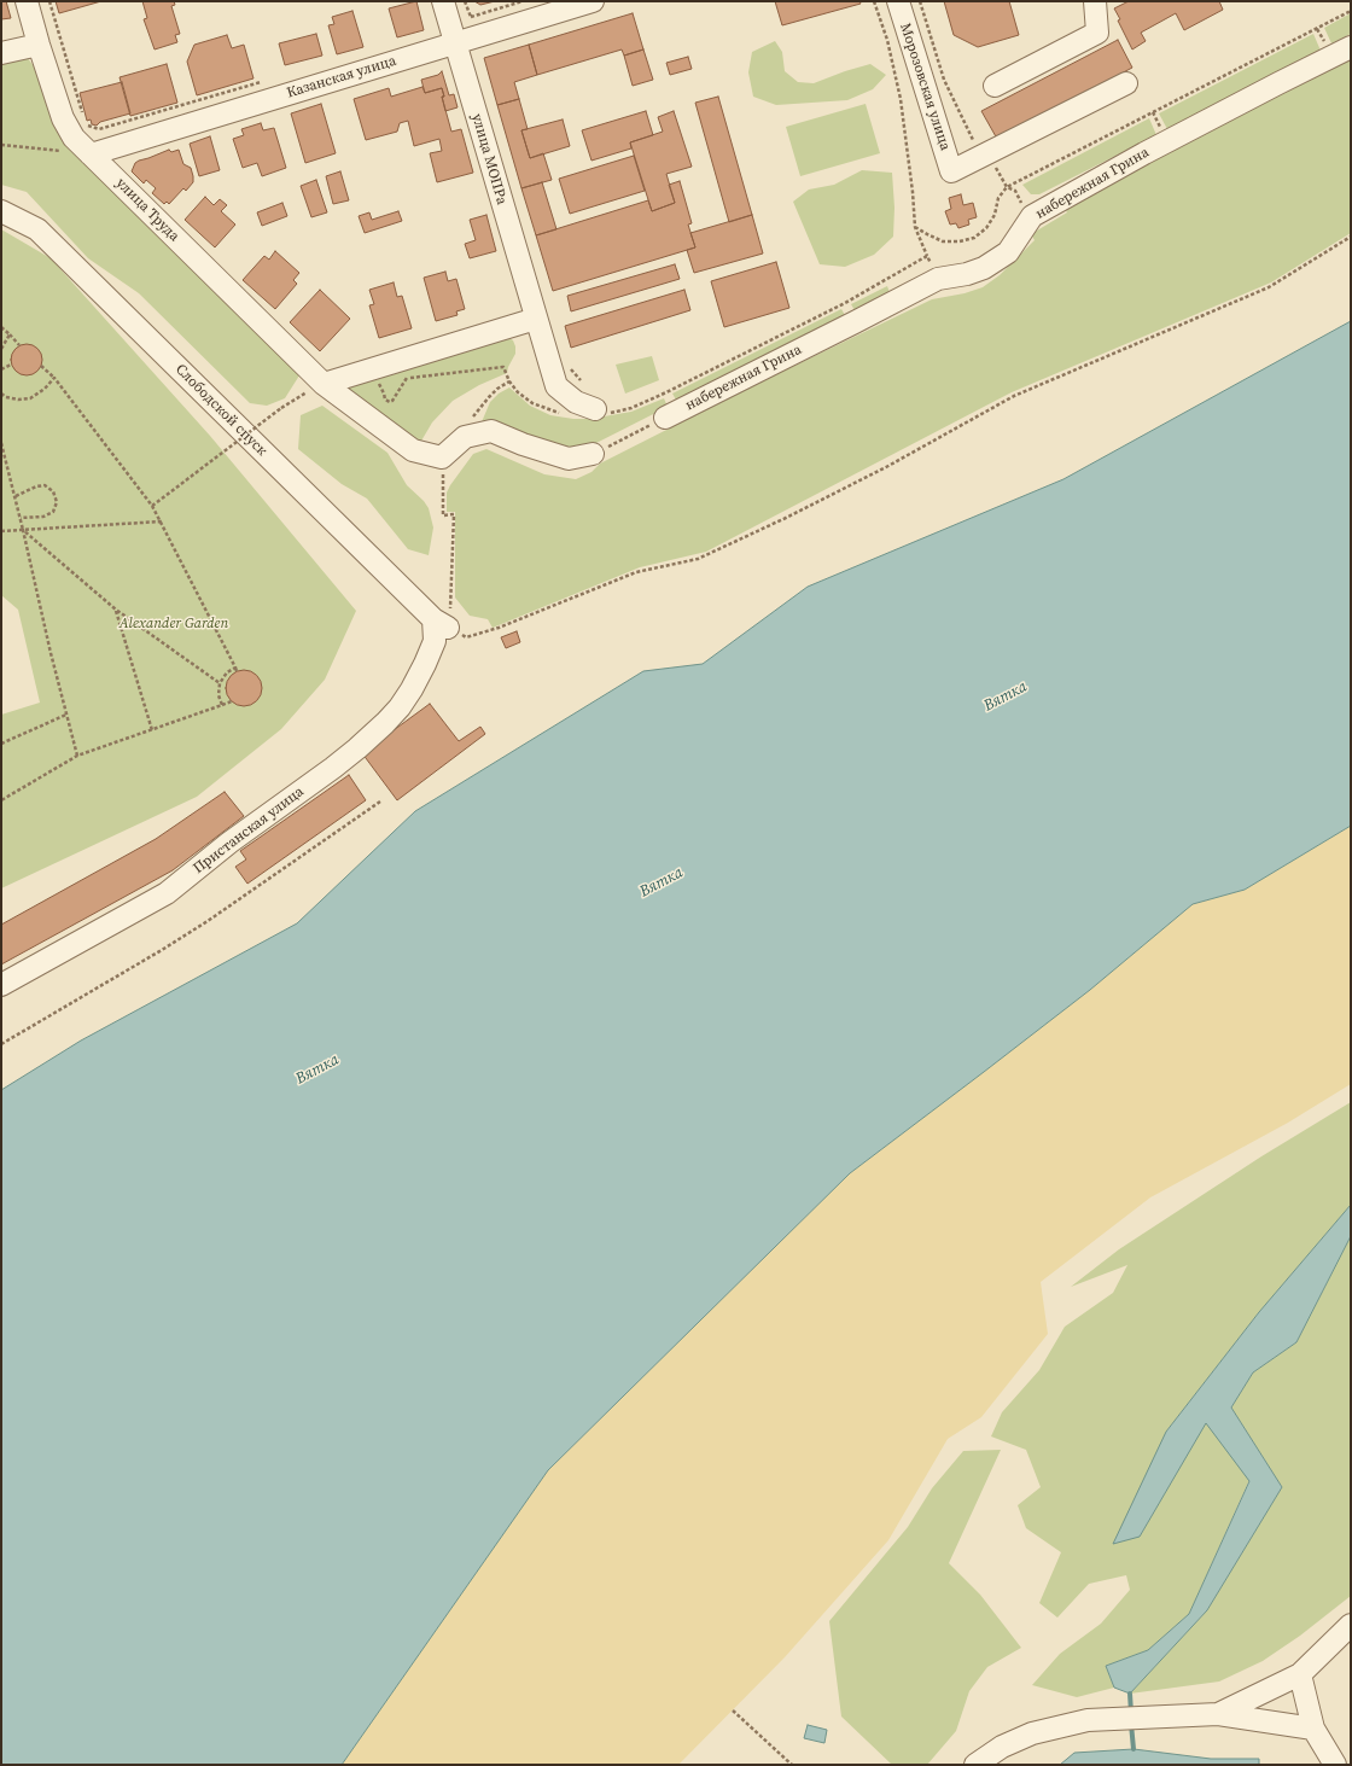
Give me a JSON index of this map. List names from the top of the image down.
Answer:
{
  "streets": {
    "street": [
      "Казанская улица",
      "Морозовская улица",
      "улица МОПРа",
      "набережная Грина",
      "улица Труда",
      "Слободской спуск",
      "Пристанская улица"
    ]
  },
  "crossings": [
    ["Казанская улица", "улица МОПРа"],
    ["Казанская улица", "улица Труда"],
    ["Слободской спуск", "Пристанская улица"]
  ],
  "water": ["Вятка"],
  "parks": ["Alexander Garden"]
}
